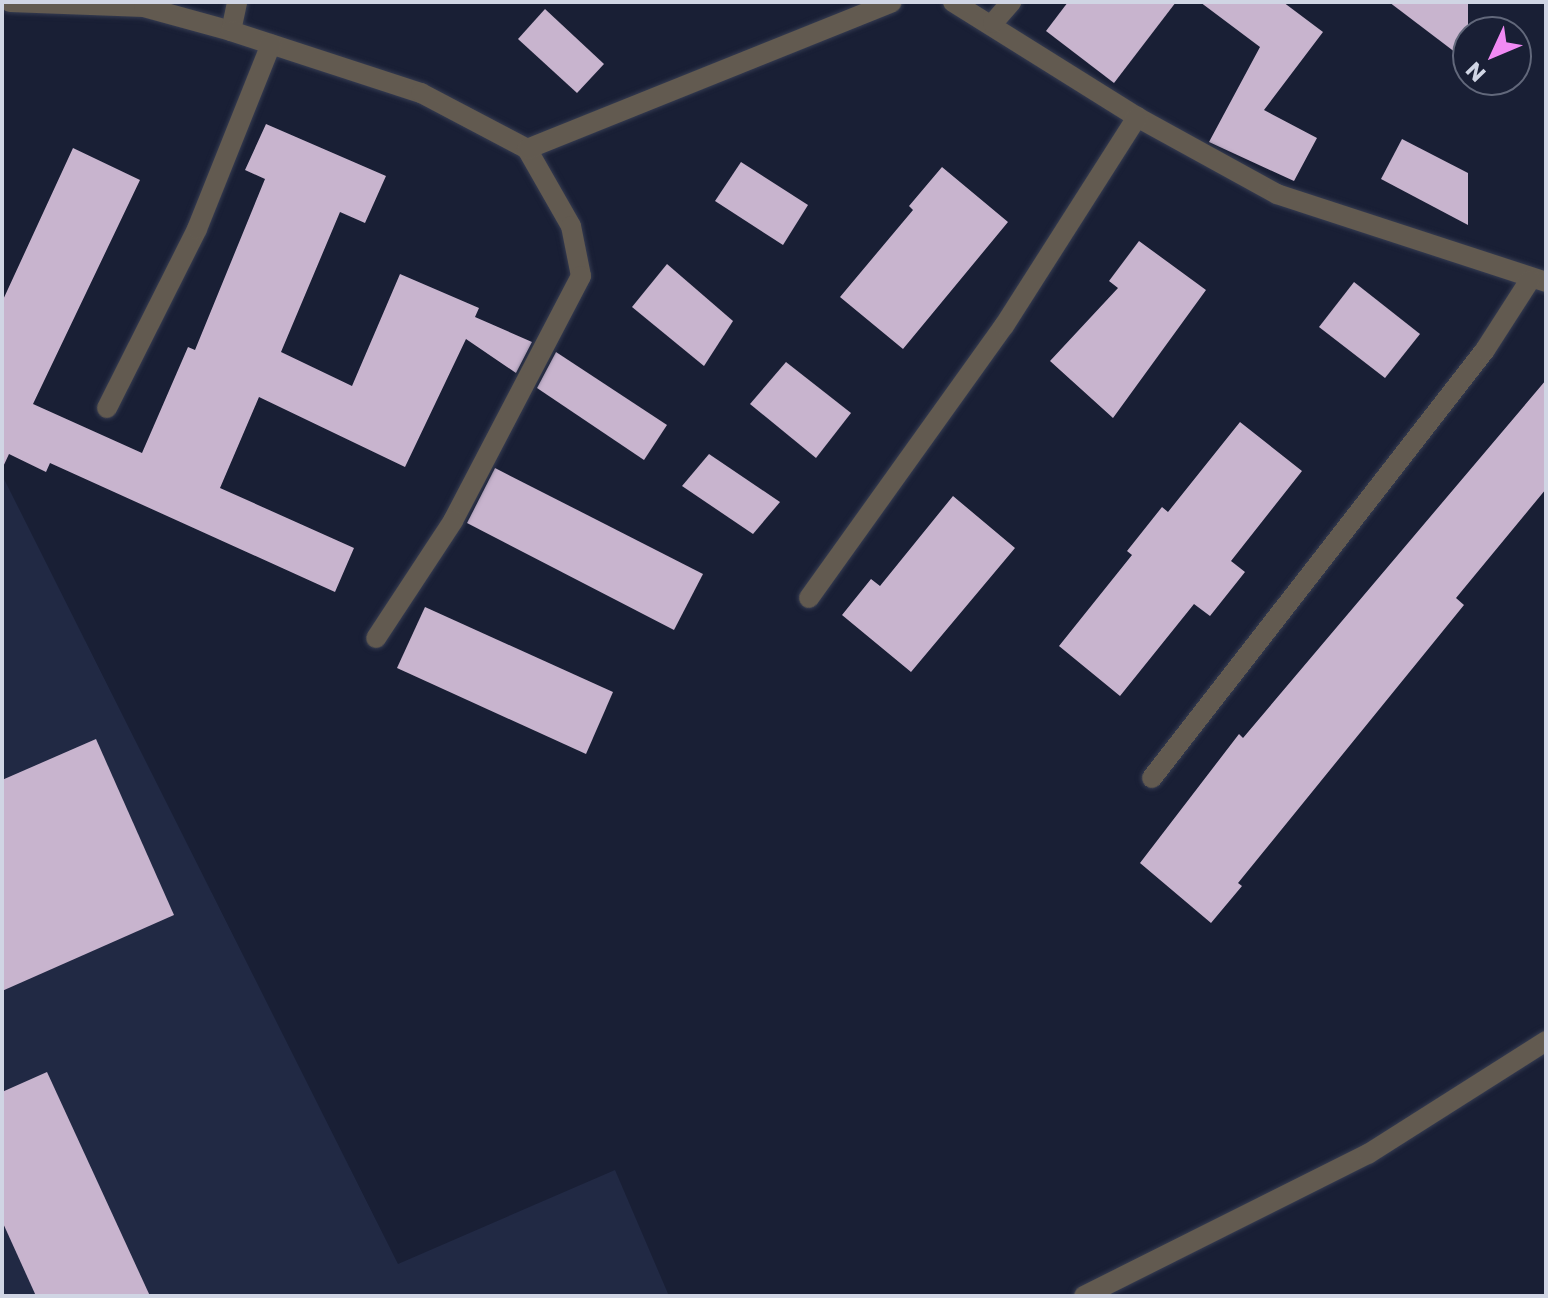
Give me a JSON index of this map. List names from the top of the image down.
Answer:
{
  "north": "bottom left"
}
